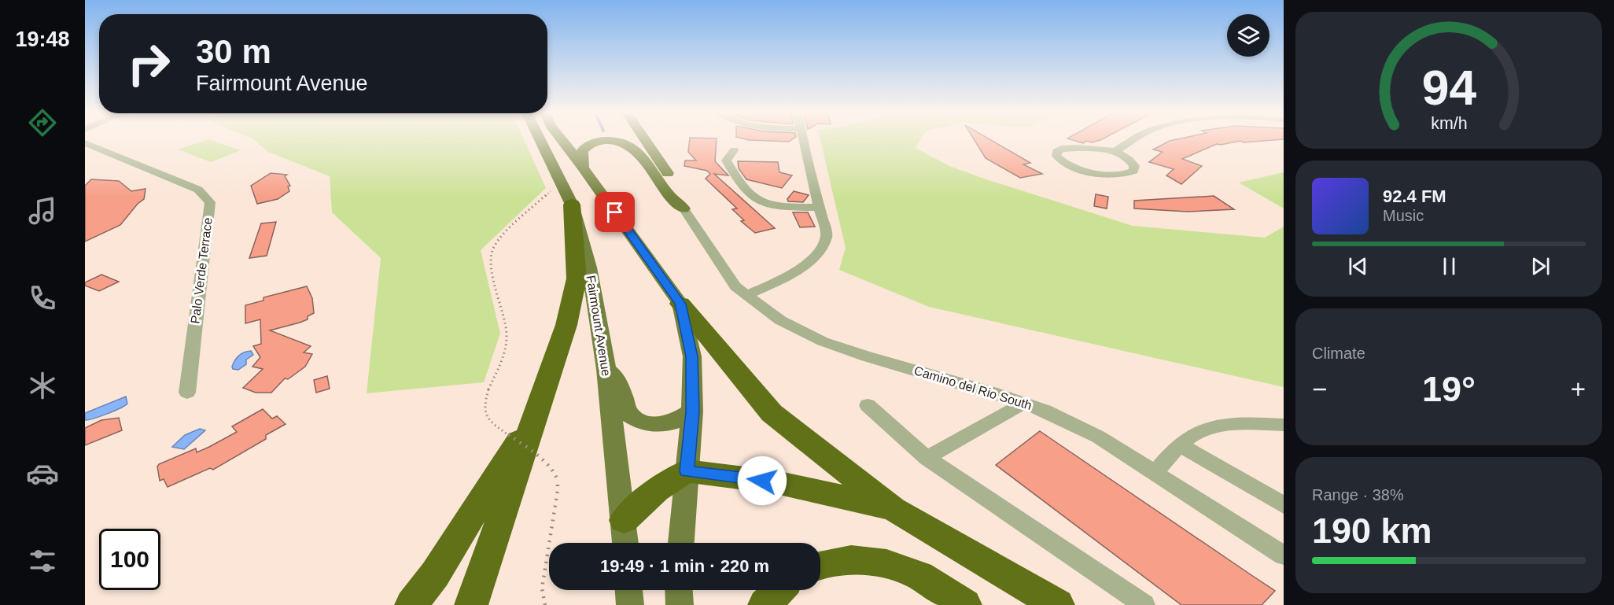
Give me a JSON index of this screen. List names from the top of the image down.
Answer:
{
  "streets": {
    "main road": ["Fairmount Avenue"],
    "street": ["Palo Verde Terrace", "Camino del Rio South"]
  },
  "page": {
    "tabs": "19:48",
    "turn": ["30 m", "Fairmount Avenue"],
    "song": ["92.4 FM", "Music"],
    "tile": [
      "Climate",
      ["Range · 38%", "190 km"]
    ],
    "heat": ["−", "19°", "+"],
    "limit": "100",
    "trip": "19:49 · 1 min · 220 m",
    "gauge": ["94", "km/h"]
  }
}
